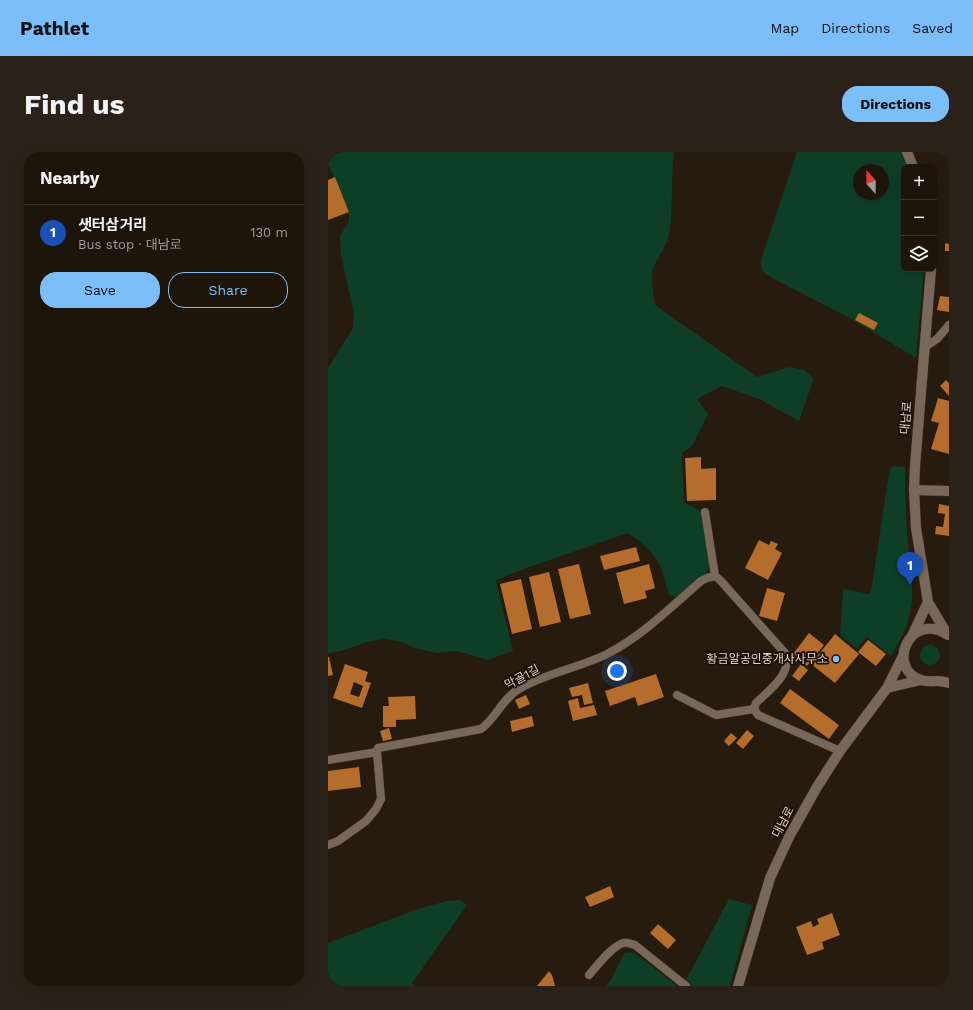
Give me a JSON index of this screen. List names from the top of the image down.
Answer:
{
  "streets": {
    "street": ["대남로"],
    "lane": ["막골1길"]
  },
  "places": ["황금알공인중개사사무소"],
  "north": "top",
  "page": {
    "header": "Pathlet",
    "nav": ["Map", "Directions", "Saved"],
    "buttons": [
      "Directions",
      ["Save", "Share"]
    ],
    "title": "Find us",
    "heading": "Nearby",
    "map_buttons": ["+", "−"],
    "list": [
      {
        "mark": "1",
        "name": "샛터삼거리",
        "note": "Bus stop · 대남로",
        "value": "130 m"
      }
    ],
    "pins": "1"
  }
}
